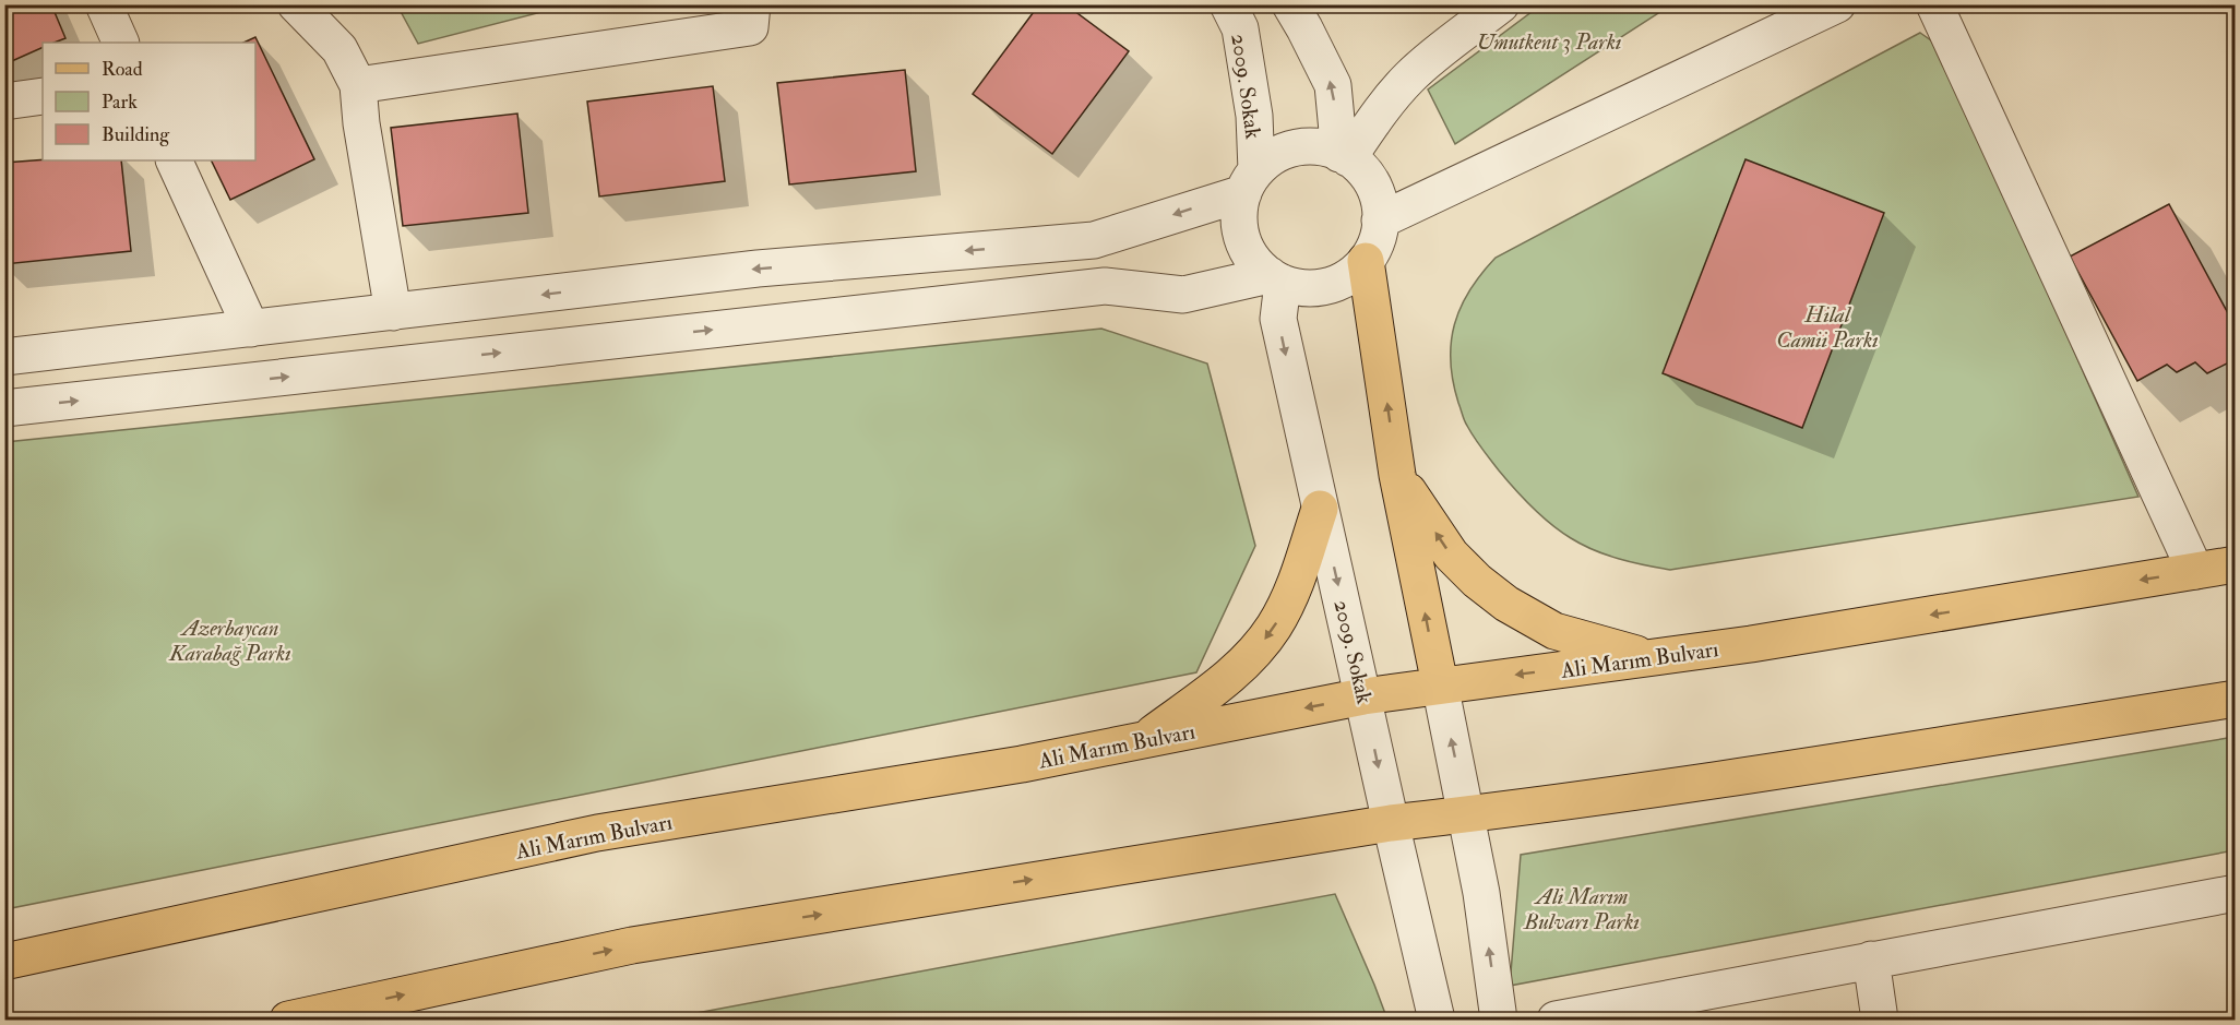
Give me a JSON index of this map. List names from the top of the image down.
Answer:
{
  "streets": {
    "main road": ["Ali Marım Bulvarı"],
    "street": ["2009. Sokak"]
  },
  "crossings": [
    ["2009. Sokak", "Ali Marım Bulvarı"]
  ],
  "one_way": ["2009. Sokak"],
  "parks": [
    "Umutkent 3 Parkı",
    "Hilal Camii Parkı",
    "Azerbaycan Karabağ Parkı",
    "Ali Marım Bulvarı Parkı"
  ],
  "legend": ["Road", "Park", "Building"]
}
